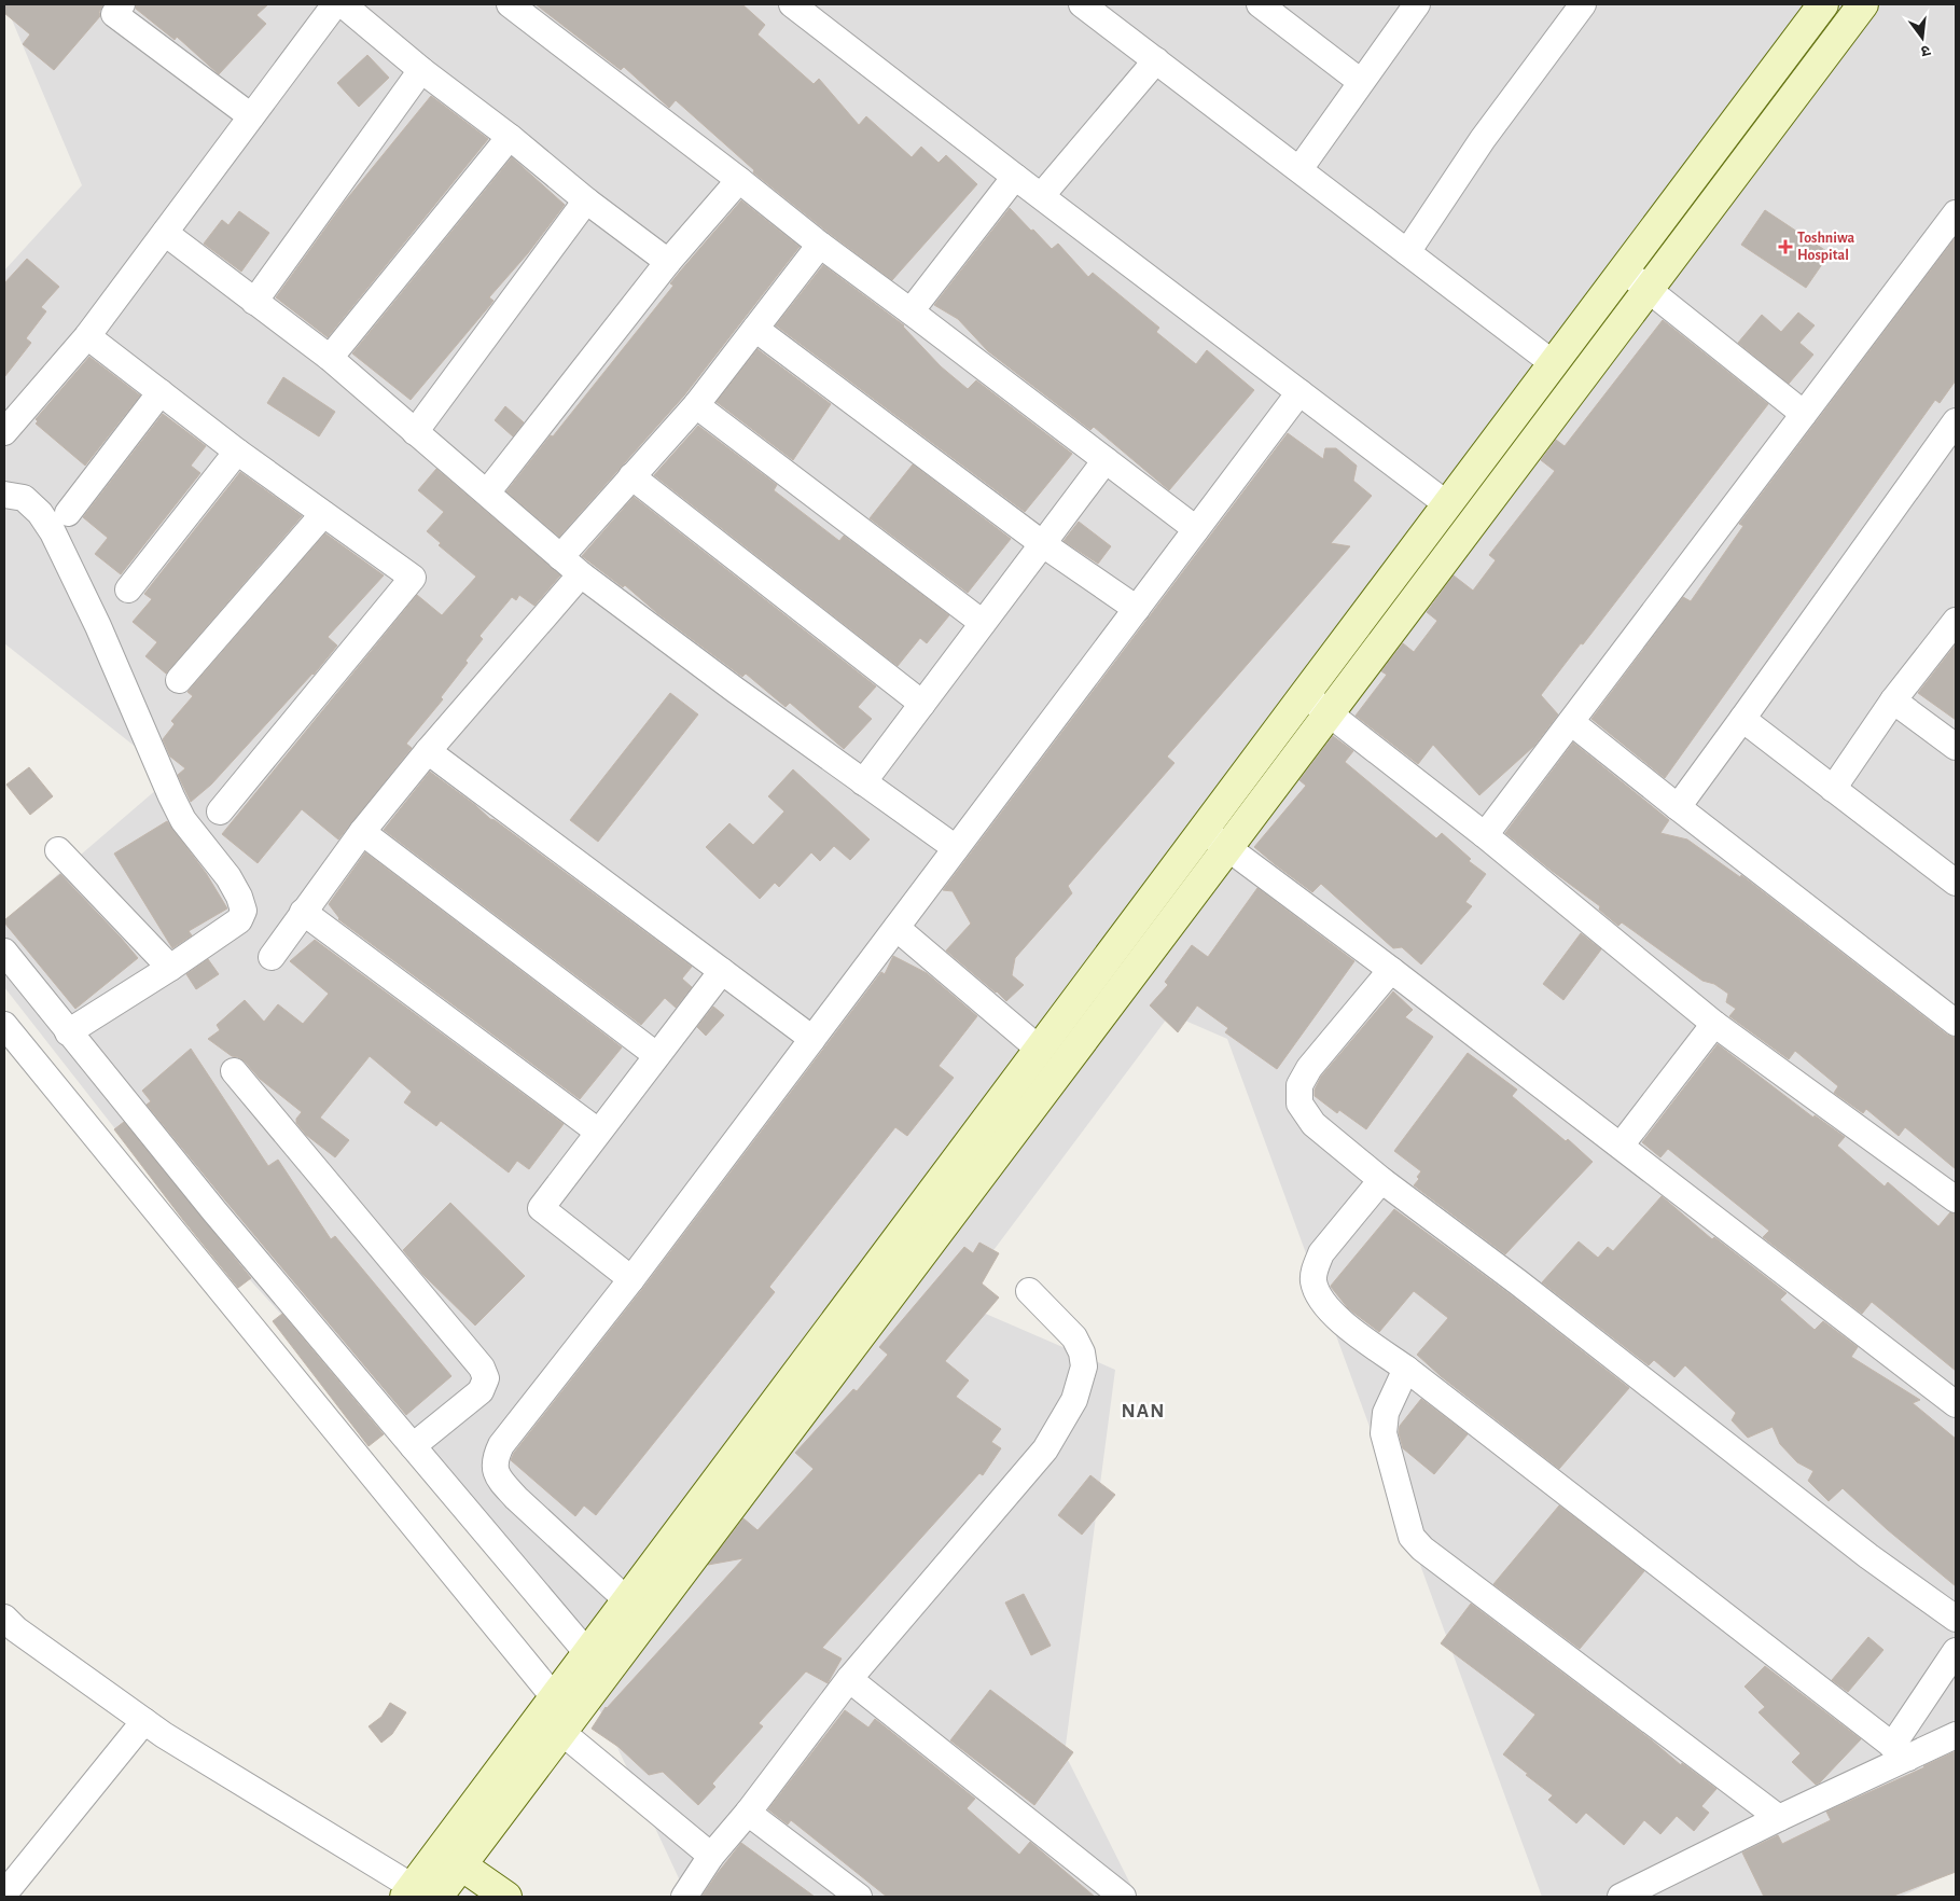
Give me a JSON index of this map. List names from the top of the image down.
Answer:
{
  "districts": ["NAN"],
  "places": {
    "health": ["Toshniwa Hospital"]
  },
  "north": "bottom"
}
